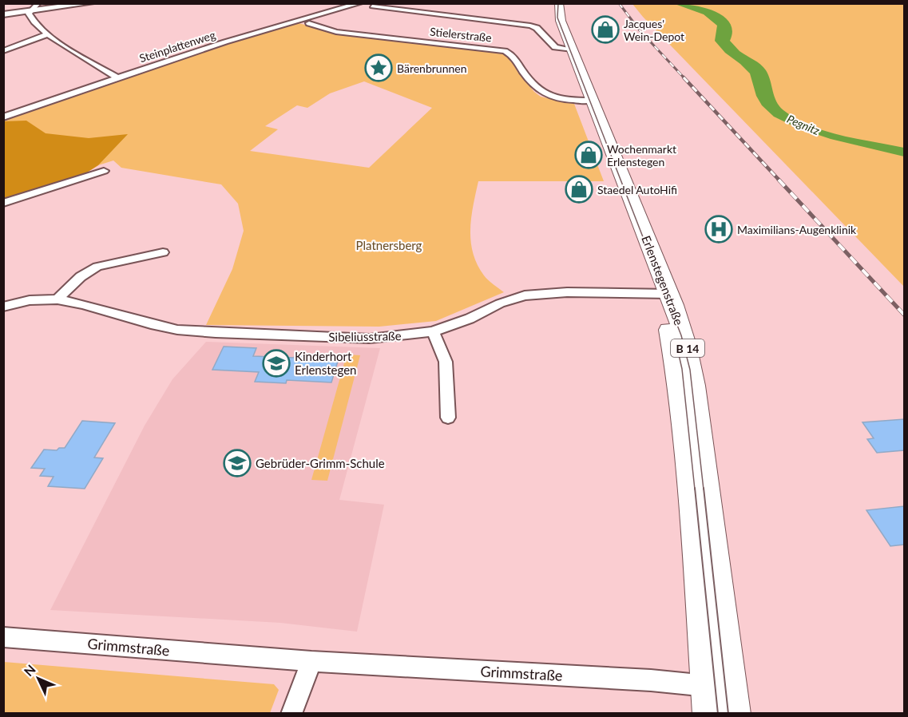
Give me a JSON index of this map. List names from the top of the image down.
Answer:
{
  "streets": {
    "main road": ["Erlenstegenstraße", "B 14"],
    "street": [
      "Stielerstraße",
      "Steinplattenweg",
      "Sibeliusstraße",
      "Grimmstraße"
    ]
  },
  "crossings": [
    ["Stielerstraße", "Erlenstegenstraße"],
    ["Erlenstegenstraße", "Sibeliusstraße"],
    ["Erlenstegenstraße", "Grimmstraße"]
  ],
  "water": ["Pegnitz"],
  "parks": ["Platnersberg"],
  "places": {
    "shop": ["Jacques' Wein-Depot", "Wochenmarkt Erlenstegen", "Staedel AutoHifi"],
    "place": ["Bärenbrunnen"],
    "hospital": ["Maximilians-Augenklinik"],
    "school or university": ["Kinderhort Erlenstegen", "Gebrüder-Grimm-Schule"]
  },
  "north": "top left"
}
